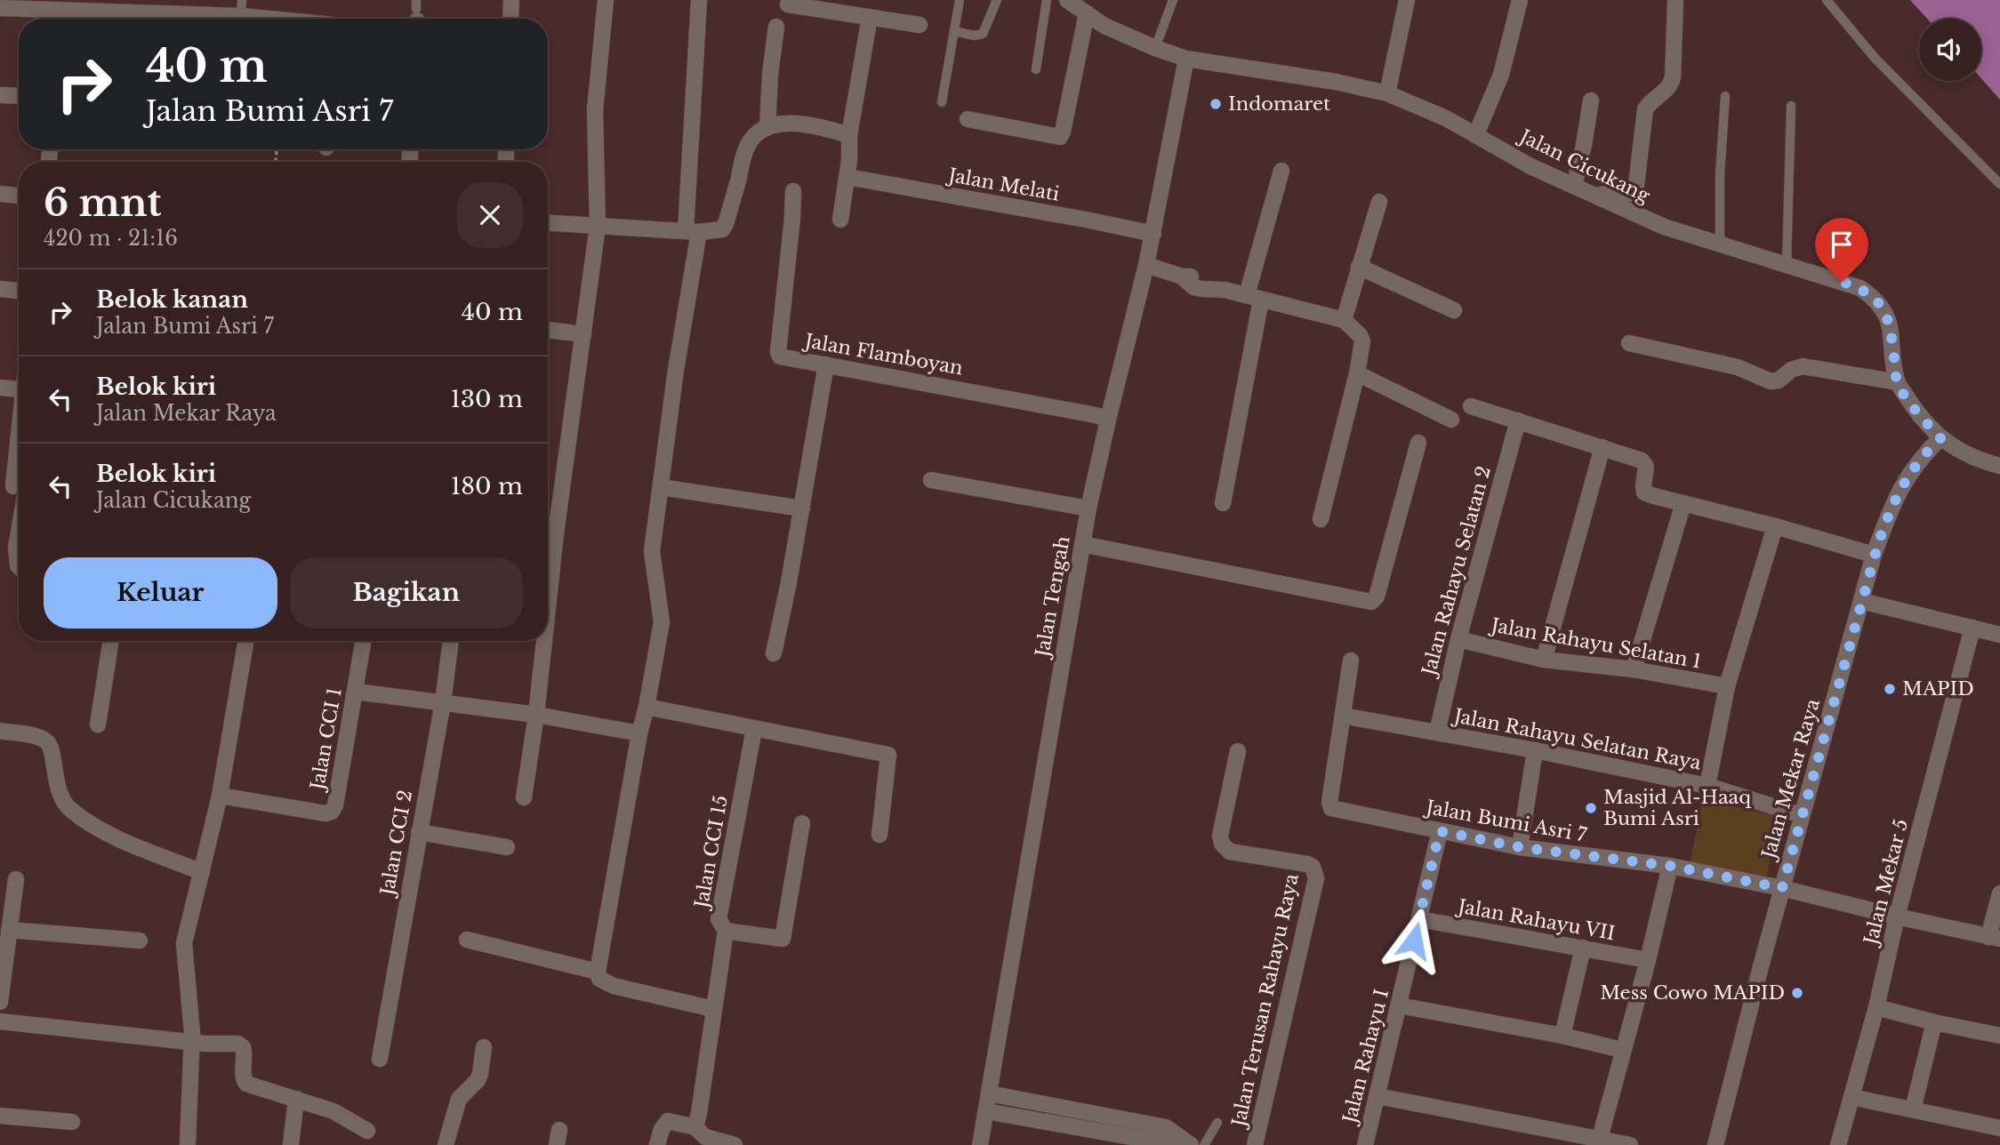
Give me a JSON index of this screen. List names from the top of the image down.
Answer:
{
  "streets": {
    "street": [
      "Jalan Cicukang",
      "Jalan Melati",
      "Jalan Flamboyan",
      "Jalan Rahayu Selatan 2",
      "Jalan Tengah",
      "Jalan Rahayu Selatan 1",
      "Jalan CCI 1",
      "Jalan Rahayu Selatan Raya",
      "Jalan Mekar Raya",
      "Jalan Bumi Asri 7",
      "Jalan CCI 2",
      "Jalan CCI 15",
      "Jalan Mekar 5",
      "Jalan Rahayu VII",
      "Jalan Terusan Rahayu Raya",
      "Jalan Rahayu I"
    ]
  },
  "crossings": [
    ["Jalan Cicukang", "Jalan Tengah"],
    ["Jalan Cicukang", "Jalan Mekar Raya"],
    ["Jalan Melati", "Jalan Tengah"],
    ["Jalan Flamboyan", "Jalan Tengah"],
    ["Jalan Rahayu Selatan 2", "Jalan Rahayu Selatan 1"],
    ["Jalan Rahayu Selatan 2", "Jalan Rahayu Selatan Raya"],
    ["Jalan Rahayu Selatan Raya", "Jalan Mekar Raya"],
    ["Jalan Rahayu Selatan Raya", "Jalan Bumi Asri 7"],
    ["Jalan Mekar Raya", "Jalan Bumi Asri 7"],
    ["Jalan Bumi Asri 7", "Jalan Mekar 5"],
    ["Jalan Bumi Asri 7", "Jalan Rahayu I"],
    ["Jalan Rahayu VII", "Jalan Rahayu I"]
  ],
  "places": [
    "Indomaret",
    "MAPID",
    "Masjid Al-Haaq Bumi Asri",
    "Mess Cowo MAPID"
  ],
  "page": {
    "turn": ["40 m", "Jalan Bumi Asri 7"],
    "heading": ["6 mnt", "420 m · 21:16"],
    "list": [
      {
        "name": "Belok kanan",
        "note": "Jalan Bumi Asri 7",
        "value": "40 m"
      },
      {
        "name": "Belok kiri",
        "note": "Jalan Mekar Raya",
        "value": "130 m"
      },
      {
        "name": "Belok kiri",
        "note": "Jalan Cicukang",
        "value": "180 m"
      }
    ],
    "buttons": ["Keluar", "Bagikan"]
  }
}
